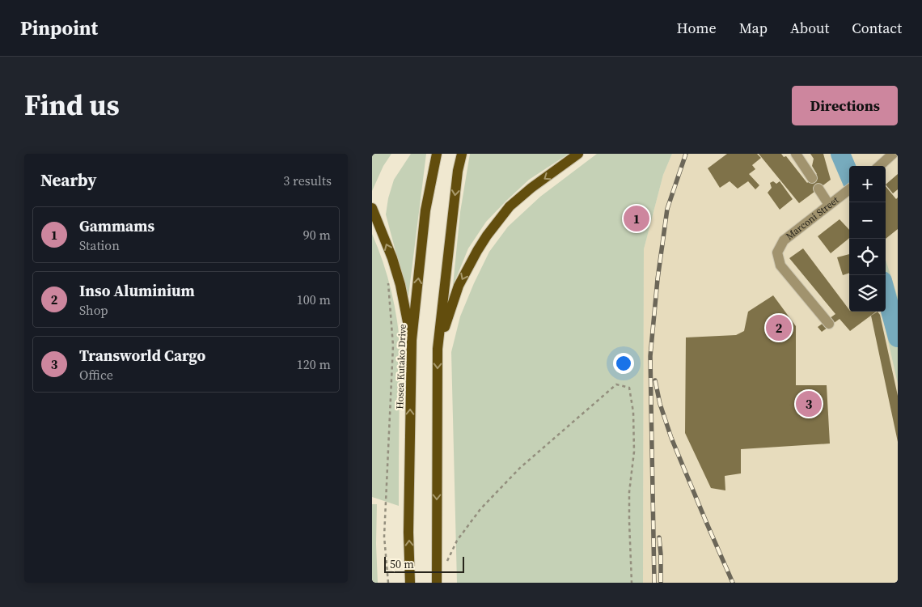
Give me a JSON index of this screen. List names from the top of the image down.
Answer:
{
  "streets": {
    "main road": ["Hosea Kutako Drive"],
    "lane": ["Marconi Street"]
  },
  "scale_bar": "50 m",
  "page": {
    "header": "Pinpoint",
    "nav": [
      "Home",
      "Map",
      "About",
      "Contact"
    ],
    "title": "Find us",
    "buttons": "Directions",
    "heading": ["Nearby", "3 results"],
    "map_buttons": ["+", "−"],
    "pins": ["1", "2", "3"],
    "list": [
      {
        "mark": "1",
        "name": "Gammams",
        "note": "Station",
        "value": "90 m"
      },
      {
        "mark": "2",
        "name": "Inso Aluminium",
        "note": "Shop",
        "value": "100 m"
      },
      {
        "mark": "3",
        "name": "Transworld Cargo",
        "note": "Office",
        "value": "120 m"
      }
    ],
    "scale": "50 m"
  }
}
